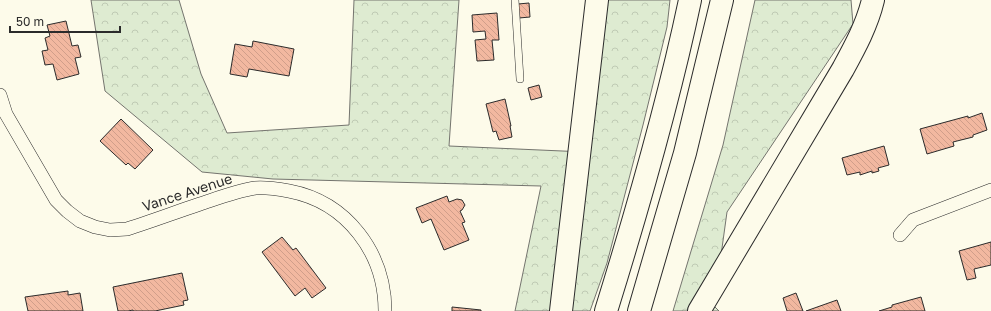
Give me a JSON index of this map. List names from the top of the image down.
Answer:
{
  "streets": {
    "street": ["Vance Avenue"]
  },
  "scale_bar": "50 m"
}
